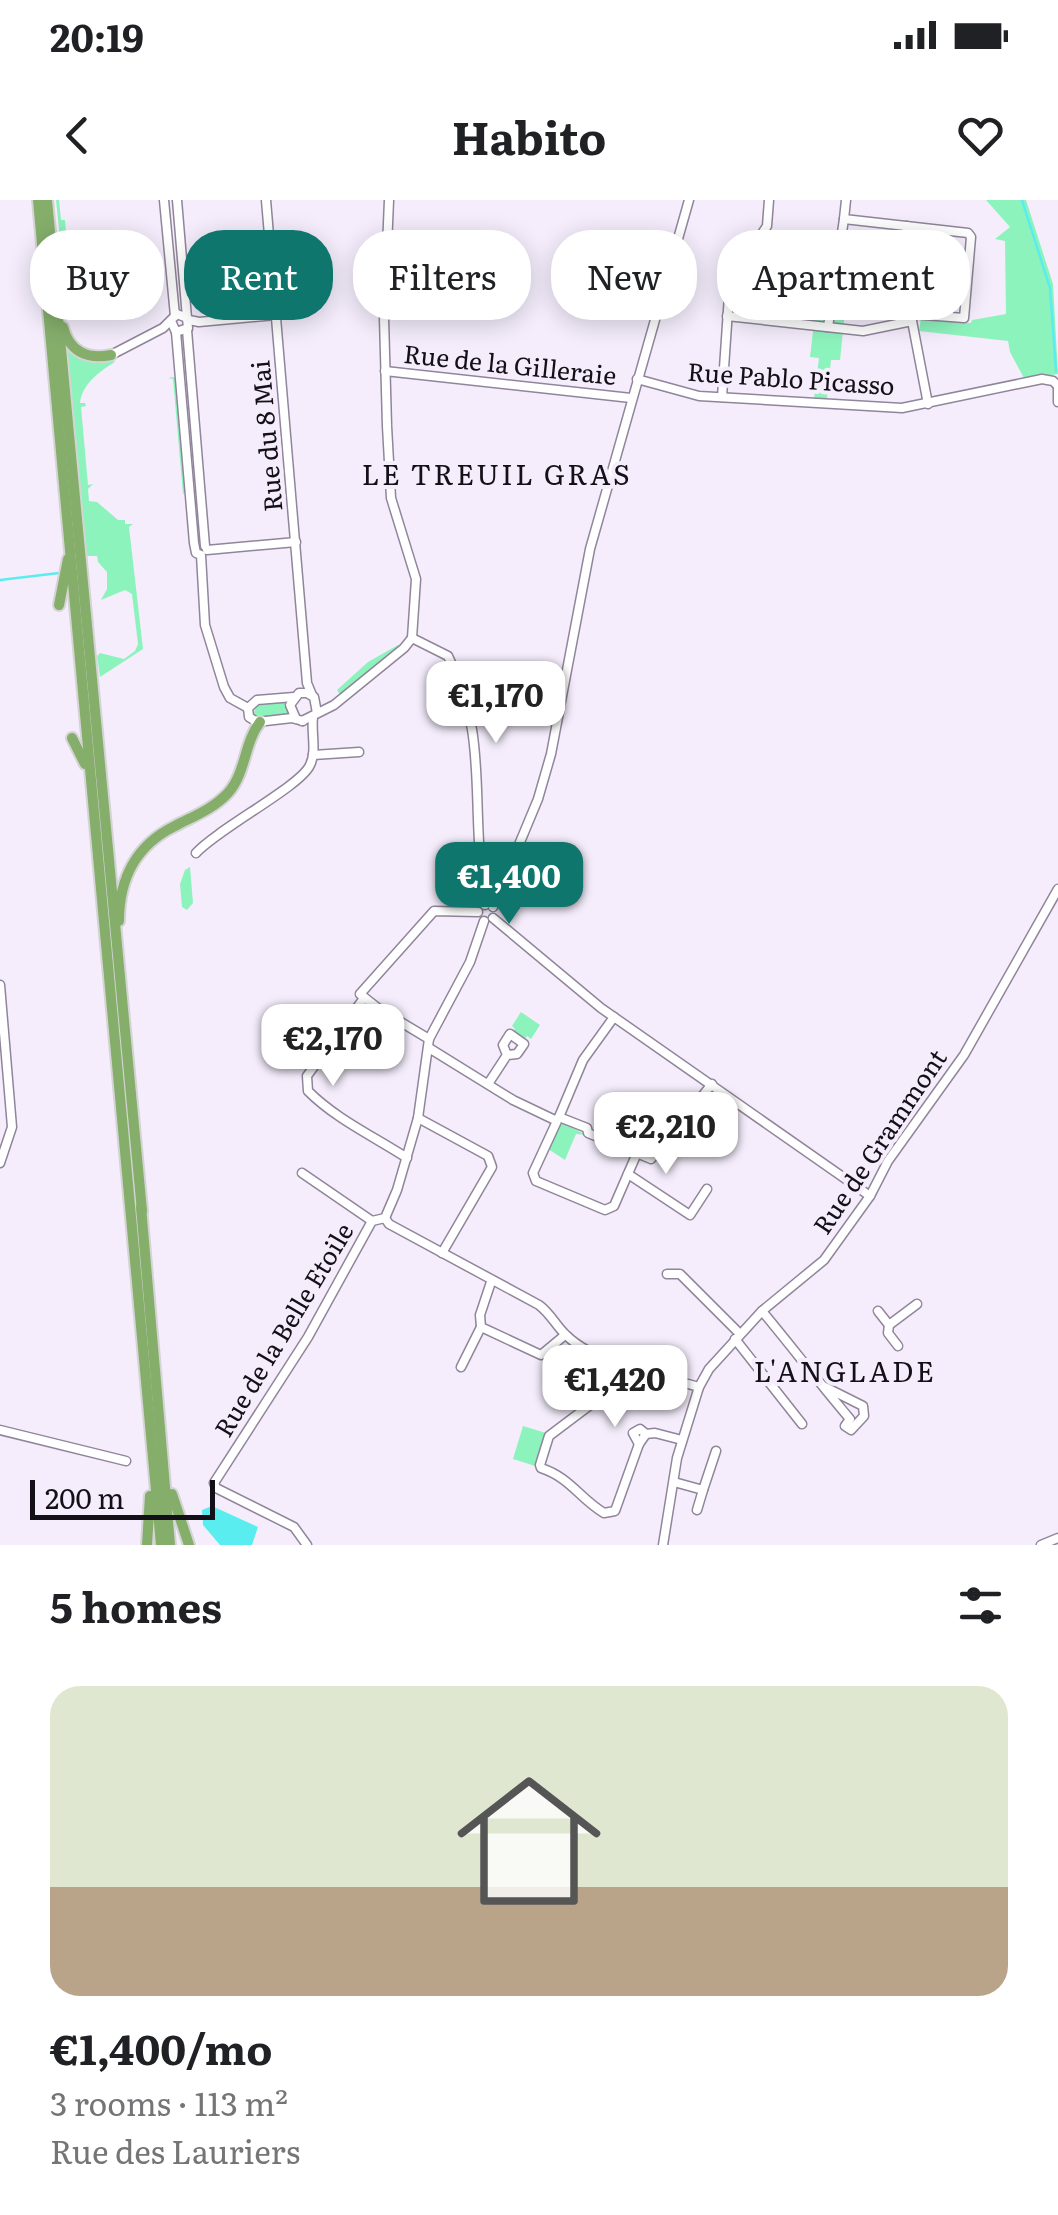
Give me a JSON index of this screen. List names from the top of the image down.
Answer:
{
  "streets": {
    "street": [
      "Rue de la Gilleraie",
      "Rue Pablo Picasso",
      "Rue du 8 Mai",
      "Rue de Grammont",
      "Rue de la Belle Etoile"
    ]
  },
  "crossings": [
    ["Rue de la Gilleraie", "Rue de la Belle Etoile"],
    ["Rue Pablo Picasso", "Rue de la Belle Etoile"]
  ],
  "districts": ["LE TREUIL GRAS", "L'ANGLADE"],
  "scale_bar": "200 m",
  "page": {
    "status": "20:19",
    "header": "Habito",
    "chip": [
      "Buy",
      "Rent",
      "Filters",
      "New",
      "Apartment"
    ],
    "price": [
      "€1,170",
      "€1,400",
      "€2,170",
      "€2,210",
      "€1,420"
    ],
    "scale": "200 m",
    "heading": "5 homes",
    "list": [
      {
        "name": "€1,400/mo",
        "note": "3 rooms · 113 m² · Rue des Lauriers"
      }
    ]
  }
}
